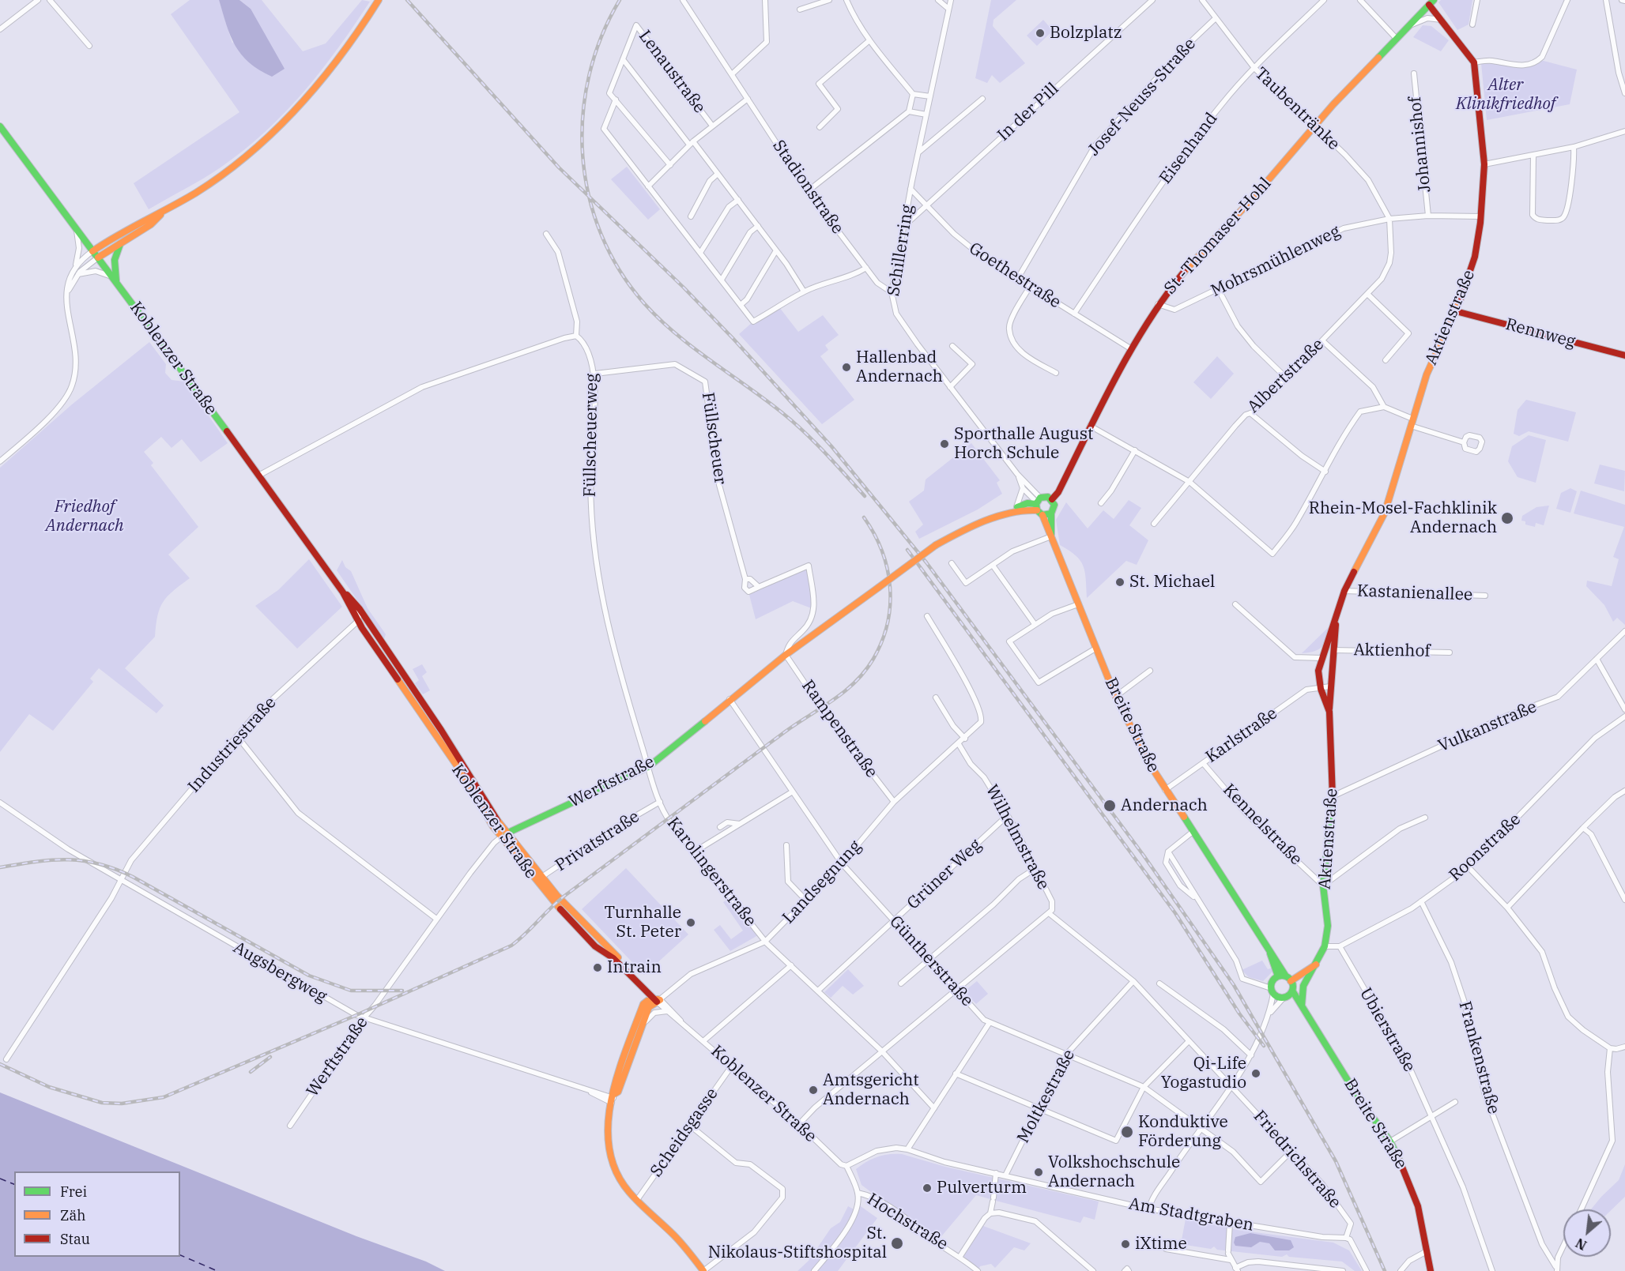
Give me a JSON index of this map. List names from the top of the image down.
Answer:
{
  "streets": {
    "street": [
      "Lenaustraße",
      "Josef-Neuss-Straße",
      "Taubentränke",
      "In der Pill",
      "Johannishof",
      "Eisenhand",
      "Stadionstraße",
      "St.-Thomaser-Hohl",
      "Schillerring",
      "Mohrsmühlenweg",
      "Goethestraße",
      "Aktienstraße",
      "Rennweg",
      "Koblenzer Straße",
      "Albertstraße",
      "Füllscheuerweg",
      "Füllscheuer",
      "Kastanienallee",
      "Aktienhof",
      "Breite Straße",
      "Vulkanstraße",
      "Rampenstraße",
      "Karlstraße",
      "Industriestraße",
      "Werftstraße",
      "Kennelstraße",
      "Wilhelmstraße",
      "Privatstraße",
      "Roonstraße",
      "Karolingerstraße",
      "Grüner Weg",
      "Landsegnung",
      "Güntherstraße",
      "Augsbergweg",
      "Ubierstraße",
      "Frankenstraße",
      "Moltkestraße",
      "Scheidsgasse",
      "Friedrichstraße",
      "Am Stadtgraben",
      "Hochstraße"
    ]
  },
  "crossings": [
    ["Lenaustraße", "Stadionstraße"],
    ["Josef-Neuss-Straße", "Taubentränke"],
    ["Josef-Neuss-Straße", "Goethestraße"],
    ["Taubentränke", "Eisenhand"],
    ["Taubentränke", "St.-Thomaser-Hohl"],
    ["Taubentränke", "Mohrsmühlenweg"],
    ["Taubentränke", "Albertstraße"],
    ["In der Pill", "Schillerring"],
    ["In der Pill", "Goethestraße"],
    ["Johannishof", "Mohrsmühlenweg"],
    ["Eisenhand", "Goethestraße"],
    ["Stadionstraße", "Schillerring"],
    ["St.-Thomaser-Hohl", "Schillerring"],
    ["St.-Thomaser-Hohl", "Mohrsmühlenweg"],
    ["St.-Thomaser-Hohl", "Goethestraße"],
    ["St.-Thomaser-Hohl", "Breite Straße"],
    ["St.-Thomaser-Hohl", "Werftstraße"],
    ["Schillerring", "Goethestraße"],
    ["Schillerring", "Breite Straße"],
    ["Schillerring", "Werftstraße"],
    ["Mohrsmühlenweg", "Aktienstraße"],
    ["Mohrsmühlenweg", "Albertstraße"],
    ["Aktienstraße", "Rennweg"],
    ["Aktienstraße", "Kastanienallee"],
    ["Aktienstraße", "Aktienhof"],
    ["Aktienstraße", "Breite Straße"],
    ["Aktienstraße", "Vulkanstraße"],
    ["Aktienstraße", "Karlstraße"],
    ["Aktienstraße", "Kennelstraße"],
    ["Aktienstraße", "Roonstraße"],
    ["Koblenzer Straße", "Industriestraße"],
    ["Koblenzer Straße", "Werftstraße"],
    ["Koblenzer Straße", "Privatstraße"],
    ["Koblenzer Straße", "Landsegnung"],
    ["Koblenzer Straße", "Scheidsgasse"],
    ["Koblenzer Straße", "Am Stadtgraben"],
    ["Füllscheuerweg", "Füllscheuer"],
    ["Füllscheuerweg", "Werftstraße"],
    ["Füllscheuerweg", "Karolingerstraße"],
    ["Breite Straße", "Karlstraße"],
    ["Breite Straße", "Werftstraße"],
    ["Rampenstraße", "Werftstraße"],
    ["Rampenstraße", "Landsegnung"],
    ["Karlstraße", "Kennelstraße"],
    ["Industriestraße", "Augsbergweg"],
    ["Werftstraße", "Karolingerstraße"],
    ["Werftstraße", "Güntherstraße"],
    ["Werftstraße", "Augsbergweg"],
    ["Wilhelmstraße", "Grüner Weg"],
    ["Wilhelmstraße", "Landsegnung"],
    ["Wilhelmstraße", "Moltkestraße"],
    ["Wilhelmstraße", "Friedrichstraße"],
    ["Privatstraße", "Karolingerstraße"],
    ["Roonstraße", "Ubierstraße"],
    ["Roonstraße", "Frankenstraße"],
    ["Karolingerstraße", "Grüner Weg"],
    ["Karolingerstraße", "Landsegnung"],
    ["Grüner Weg", "Güntherstraße"],
    ["Landsegnung", "Güntherstraße"],
    ["Güntherstraße", "Moltkestraße"],
    ["Güntherstraße", "Friedrichstraße"],
    ["Moltkestraße", "Am Stadtgraben"],
    ["Friedrichstraße", "Am Stadtgraben"]
  ],
  "parks": ["Alter Klinikfriedhof", "Friedhof Andernach"],
  "places": [
    "Bolzplatz",
    "Hallenbad Andernach",
    "Sporthalle August Horch Schule",
    "Rhein-Mosel-Fachklinik Andernach",
    "St. Michael",
    "Andernach",
    "Turnhalle St. Peter",
    "Intrain",
    "Qi-Life Yogastudio",
    "Amtsgericht Andernach",
    "Konduktive Förderung",
    "Volkshochschule Andernach",
    "Pulverturm",
    "St. Nikolaus-Stiftshospital",
    "iXtime"
  ],
  "legend": ["Frei", "Zäh", "Stau"],
  "north": "bottom left"
}
